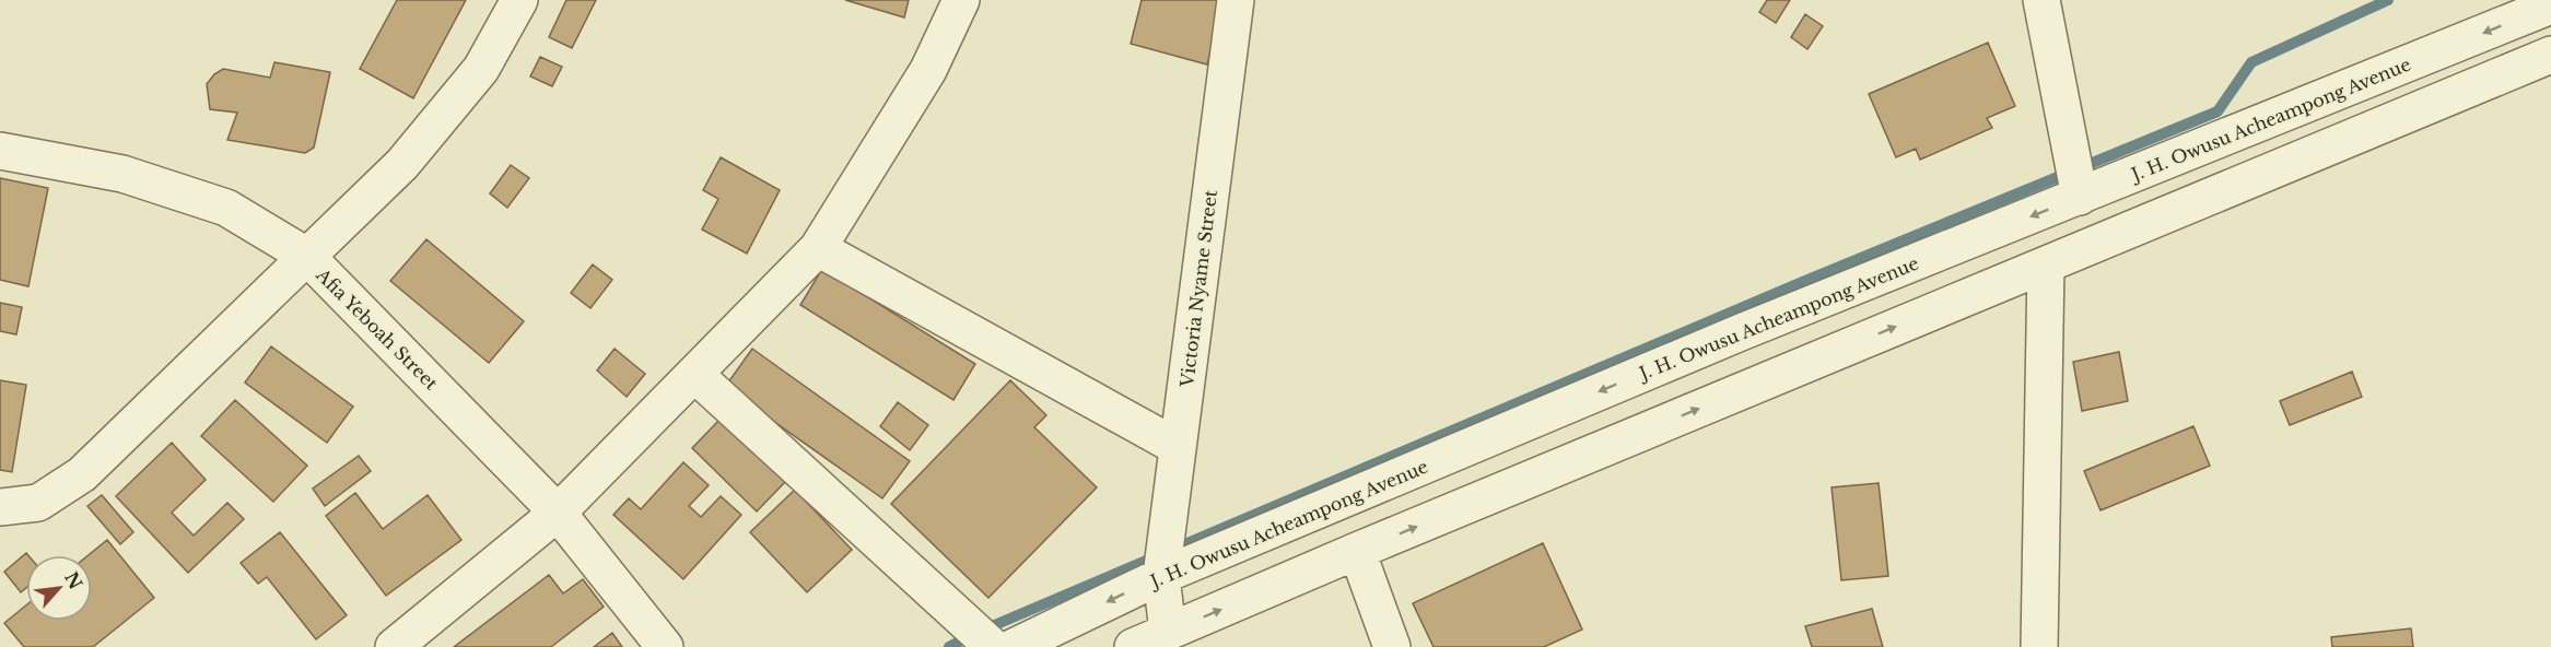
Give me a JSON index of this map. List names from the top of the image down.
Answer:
{
  "streets": {
    "street": ["J. H. Owusu Acheampong Avenue", "Victoria Nyame Street", "Afia Yeboah Street"]
  },
  "crossings": [
    ["J. H. Owusu Acheampong Avenue", "Victoria Nyame Street"]
  ],
  "north": "top right"
}
